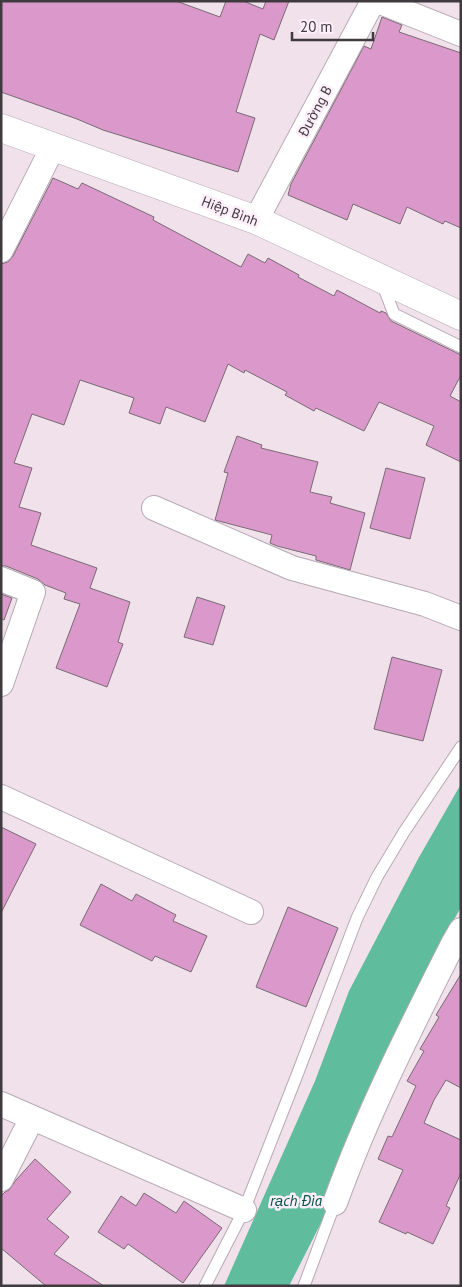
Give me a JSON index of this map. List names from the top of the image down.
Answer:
{
  "streets": {
    "main road": ["Hiệp Bình"],
    "street": ["Đường B"]
  },
  "crossings": [
    ["Đường B", "Hiệp Bình"]
  ],
  "water": ["rạch Đìa"],
  "scale_bar": "20 m"
}
